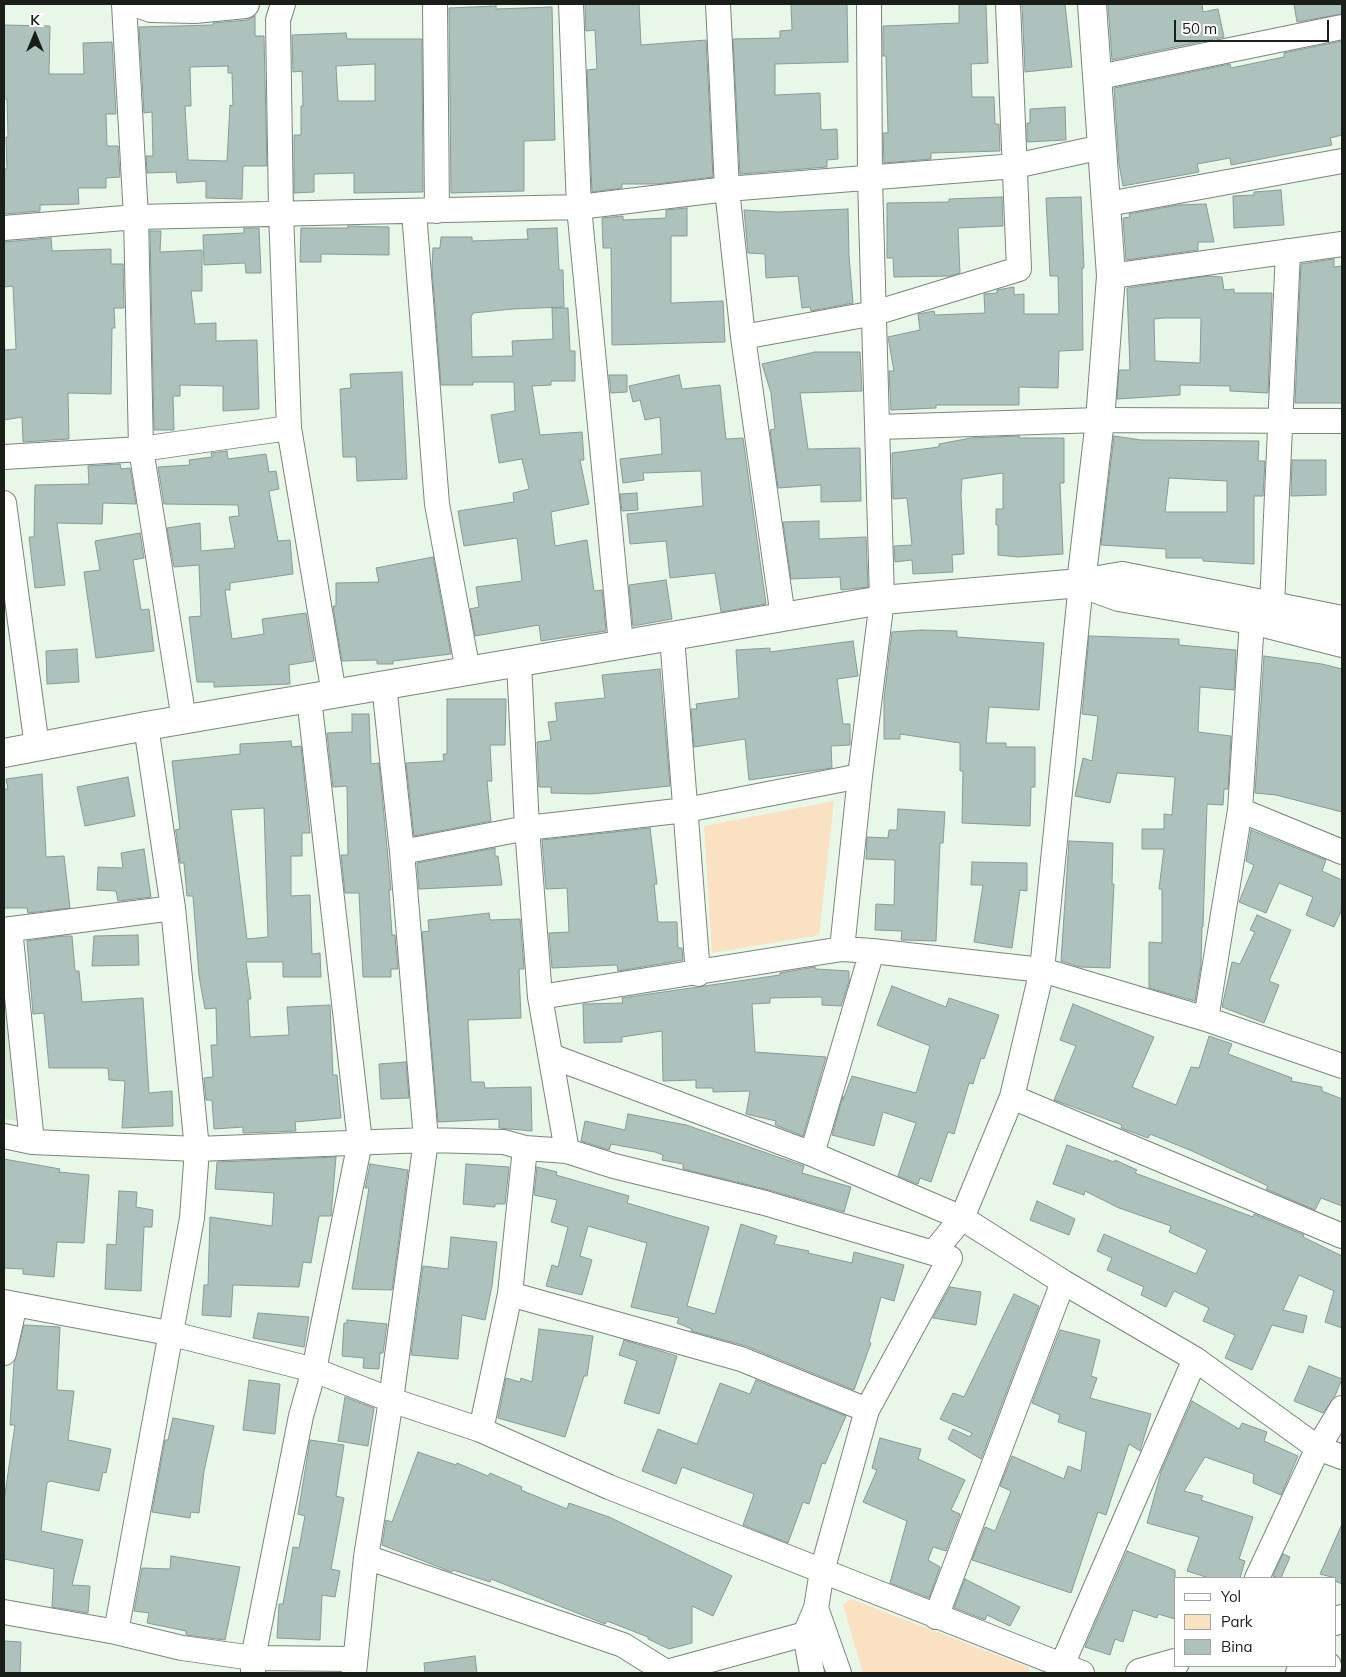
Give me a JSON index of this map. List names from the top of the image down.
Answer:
{
  "legend": ["Yol", "Park", "Bina"],
  "scale_bar": "50 m",
  "north": "top"
}
